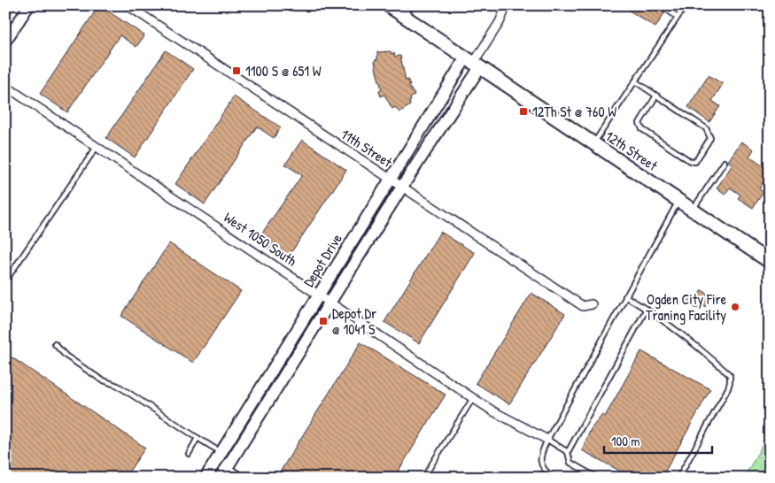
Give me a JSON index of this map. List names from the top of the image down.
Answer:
{
  "streets": {
    "main road": ["12th Street", "Depot Drive"],
    "street": ["11th Street", "West 1050 South"]
  },
  "crossings": [
    ["11th Street", "Depot Drive"],
    ["12th Street", "Depot Drive"],
    ["West 1050 South", "Depot Drive"]
  ],
  "places": {
    "transit": ["1100 S @ 651 W", "12Th St @ 760 W", "Depot Dr @ 1041 S"],
    "other": ["Ogden City Fire Traning Facility"]
  },
  "scale_bar": "100 m"
}
